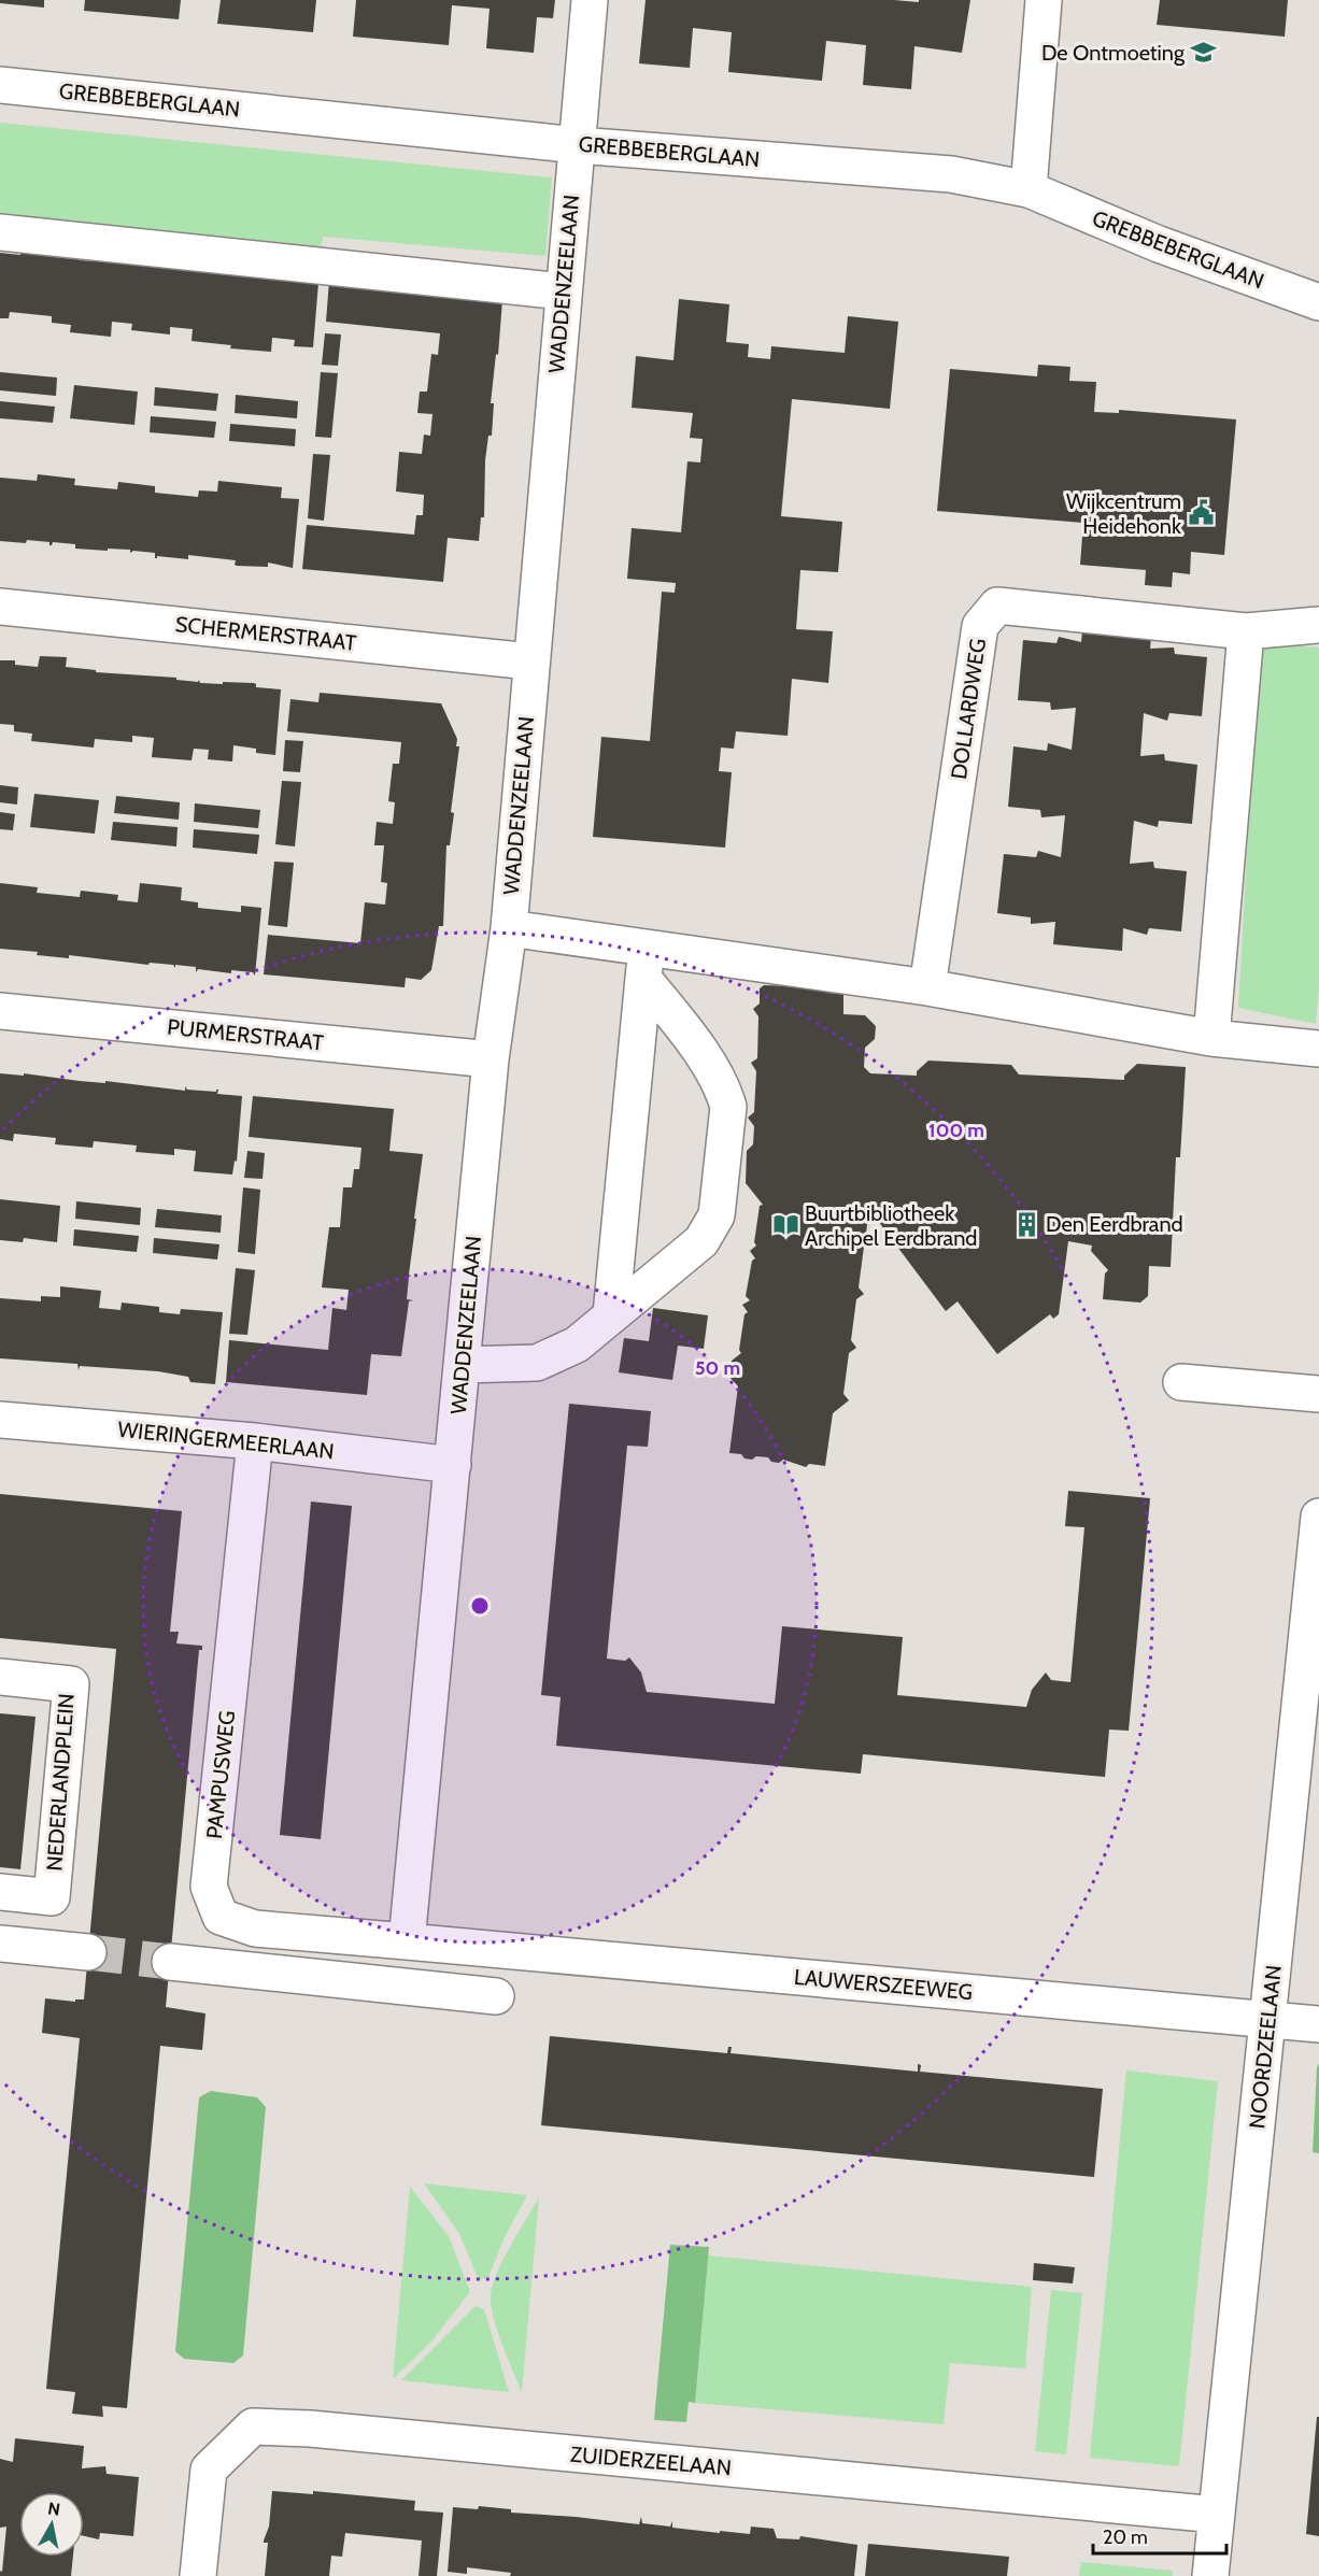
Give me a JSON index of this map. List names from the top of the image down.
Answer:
{
  "streets": {
    "street": [
      "GREBBEBERGLAAN",
      "WADDENZEELAAN",
      "SCHERMERSTRAAT",
      "DOLLARDWEG",
      "PURMERSTRAAT",
      "WIERINGERMEERLAAN",
      "PAMPUSWEG",
      "NEDERLANDPLEIN",
      "LAUWERSZEEWEG",
      "NOORDZEELAAN",
      "ZUIDERZEELAAN"
    ]
  },
  "crossings": [
    ["GREBBEBERGLAAN", "WADDENZEELAAN"],
    ["WADDENZEELAAN", "SCHERMERSTRAAT"],
    ["WADDENZEELAAN", "PURMERSTRAAT"],
    ["WADDENZEELAAN", "WIERINGERMEERLAAN"],
    ["WIERINGERMEERLAAN", "PAMPUSWEG"],
    ["PAMPUSWEG", "LAUWERSZEEWEG"],
    ["LAUWERSZEEWEG", "NOORDZEELAAN"],
    ["NOORDZEELAAN", "ZUIDERZEELAAN"]
  ],
  "places": {
    "school or university": ["De Ontmoeting"],
    "public building": ["Wijkcentrum Heidehonk"],
    "building": ["Den Eerdbrand"],
    "library": ["Buurtbibliotheek Archipel Eerdbrand"]
  },
  "scale_bar": "20 m",
  "north": "top",
  "rings": ["100 m", "50 m"]
}
